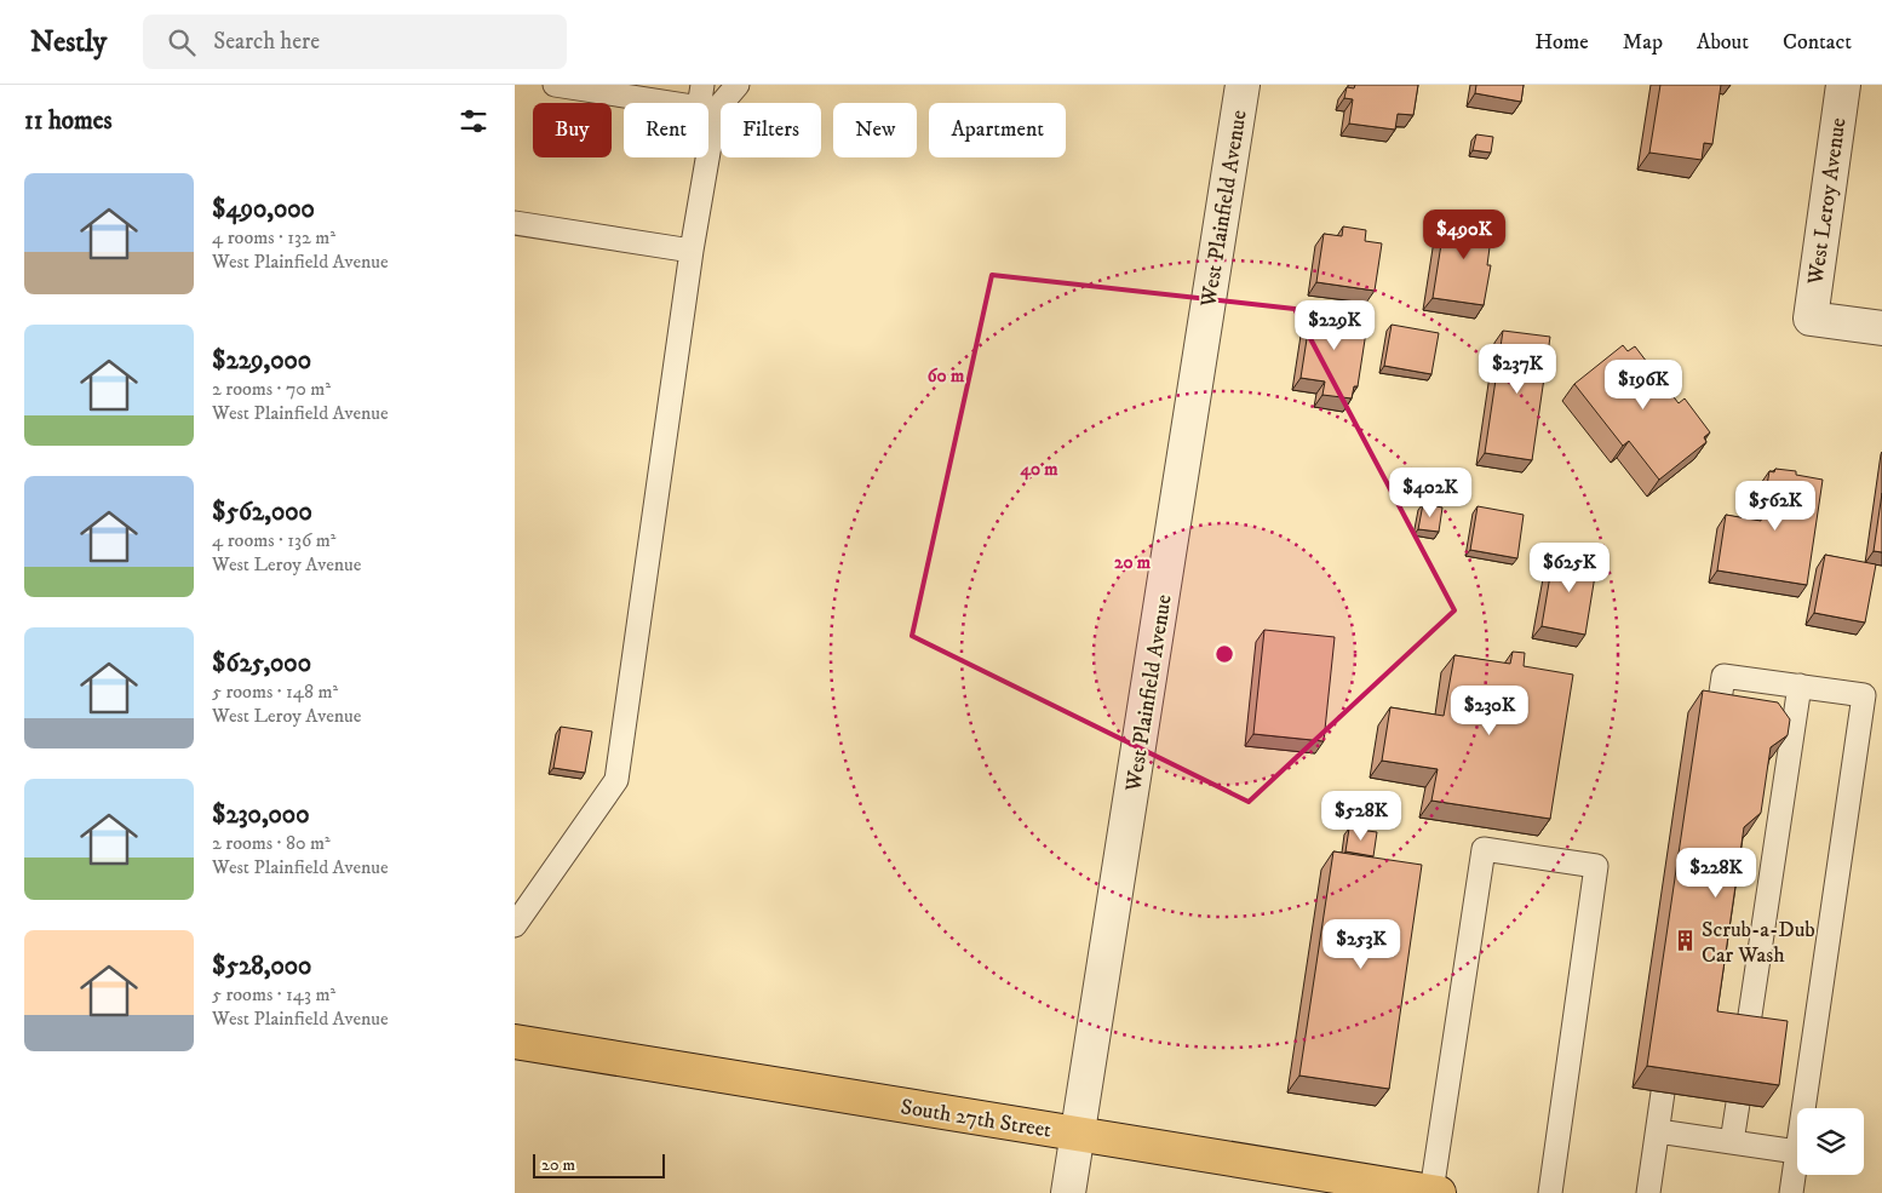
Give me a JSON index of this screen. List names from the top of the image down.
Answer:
{
  "streets": {
    "main road": ["South 27th Street"],
    "street": ["West Leroy Avenue", "West Plainfield Avenue"]
  },
  "crossings": [
    ["West Plainfield Avenue", "South 27th Street"]
  ],
  "places": {
    "building": ["Scrub-a-Dub Car Wash"]
  },
  "scale_bar": "20 m",
  "page": {
    "header": "Nestly",
    "search": "Search here",
    "nav": [
      "Home",
      "Map",
      "About",
      "Contact"
    ],
    "heading": "11 homes",
    "chip": [
      "Buy",
      "Rent",
      "Filters",
      "New",
      "Apartment"
    ],
    "list": [
      {
        "name": "$490,000",
        "note": "4 rooms · 132 m² · West Plainfield Avenue"
      },
      {
        "name": "$229,000",
        "note": "2 rooms · 70 m² · West Plainfield Avenue"
      },
      {
        "name": "$562,000",
        "note": "4 rooms · 136 m² · West Leroy Avenue"
      },
      {
        "name": "$625,000",
        "note": "5 rooms · 148 m² · West Leroy Avenue"
      },
      {
        "name": "$230,000",
        "note": "2 rooms · 80 m² · West Plainfield Avenue"
      },
      {
        "name": "$528,000",
        "note": "5 rooms · 143 m² · West Plainfield Avenue"
      }
    ],
    "price": [
      "$490K",
      "$229K",
      "$237K",
      "$196K",
      "$402K",
      "$562K",
      "$625K",
      "$230K",
      "$528K",
      "$228K",
      "$253K"
    ],
    "scale": "20 m"
  },
  "rings": ["60 m", "40 m", "20 m"]
}
